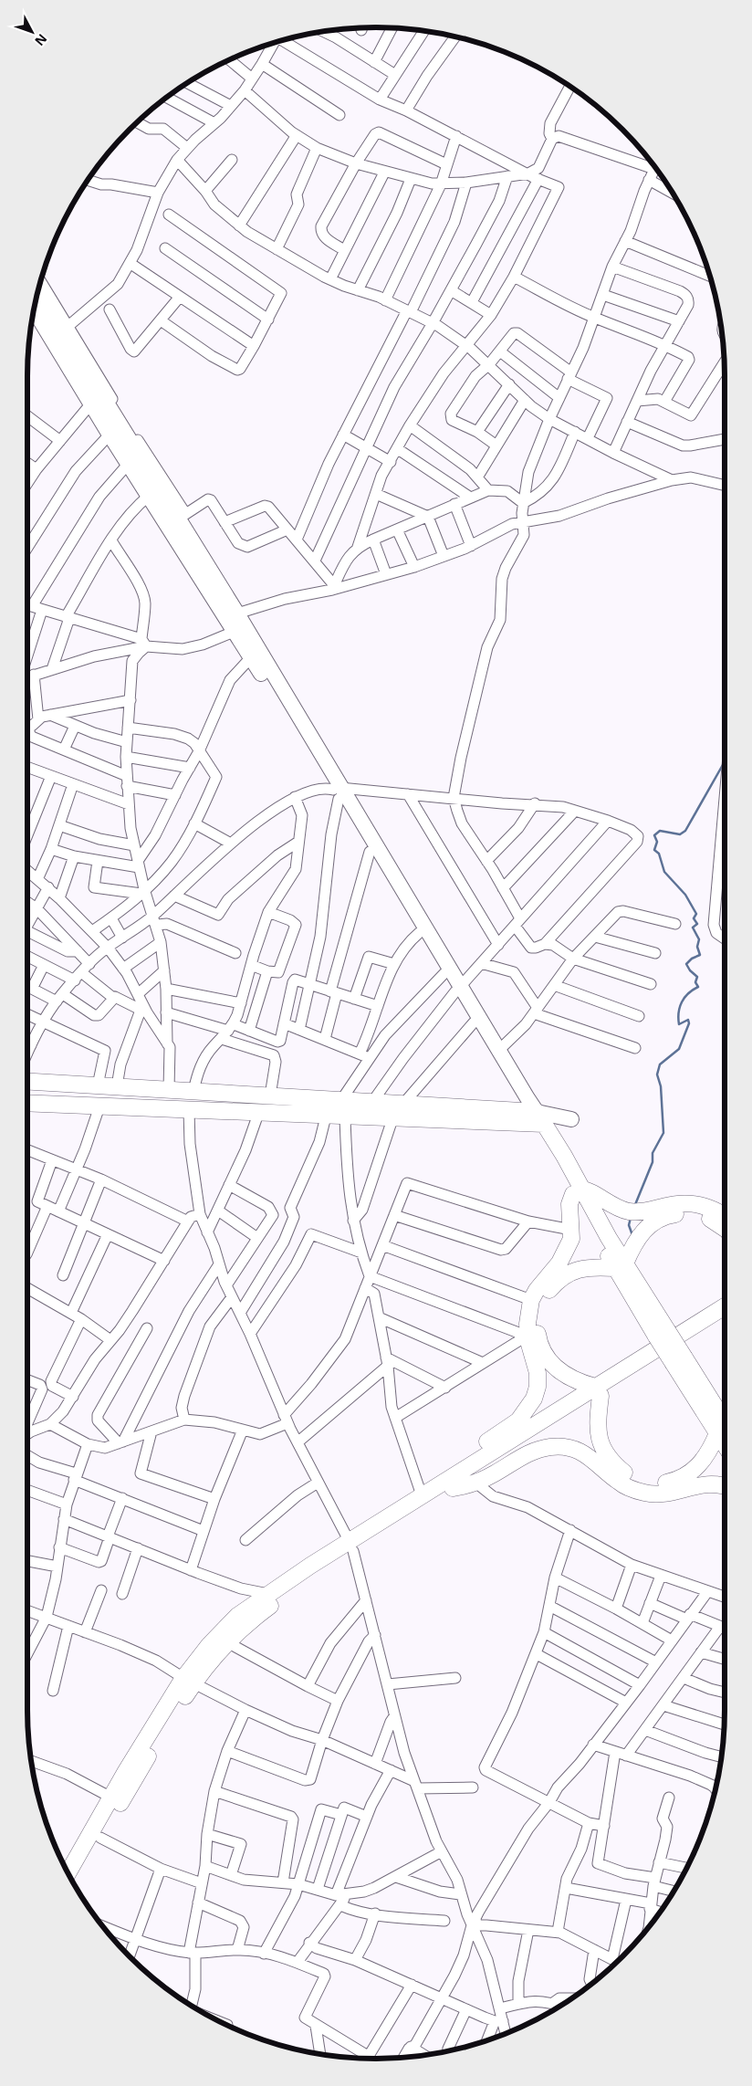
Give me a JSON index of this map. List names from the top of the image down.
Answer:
{
  "north": "bottom right"
}
